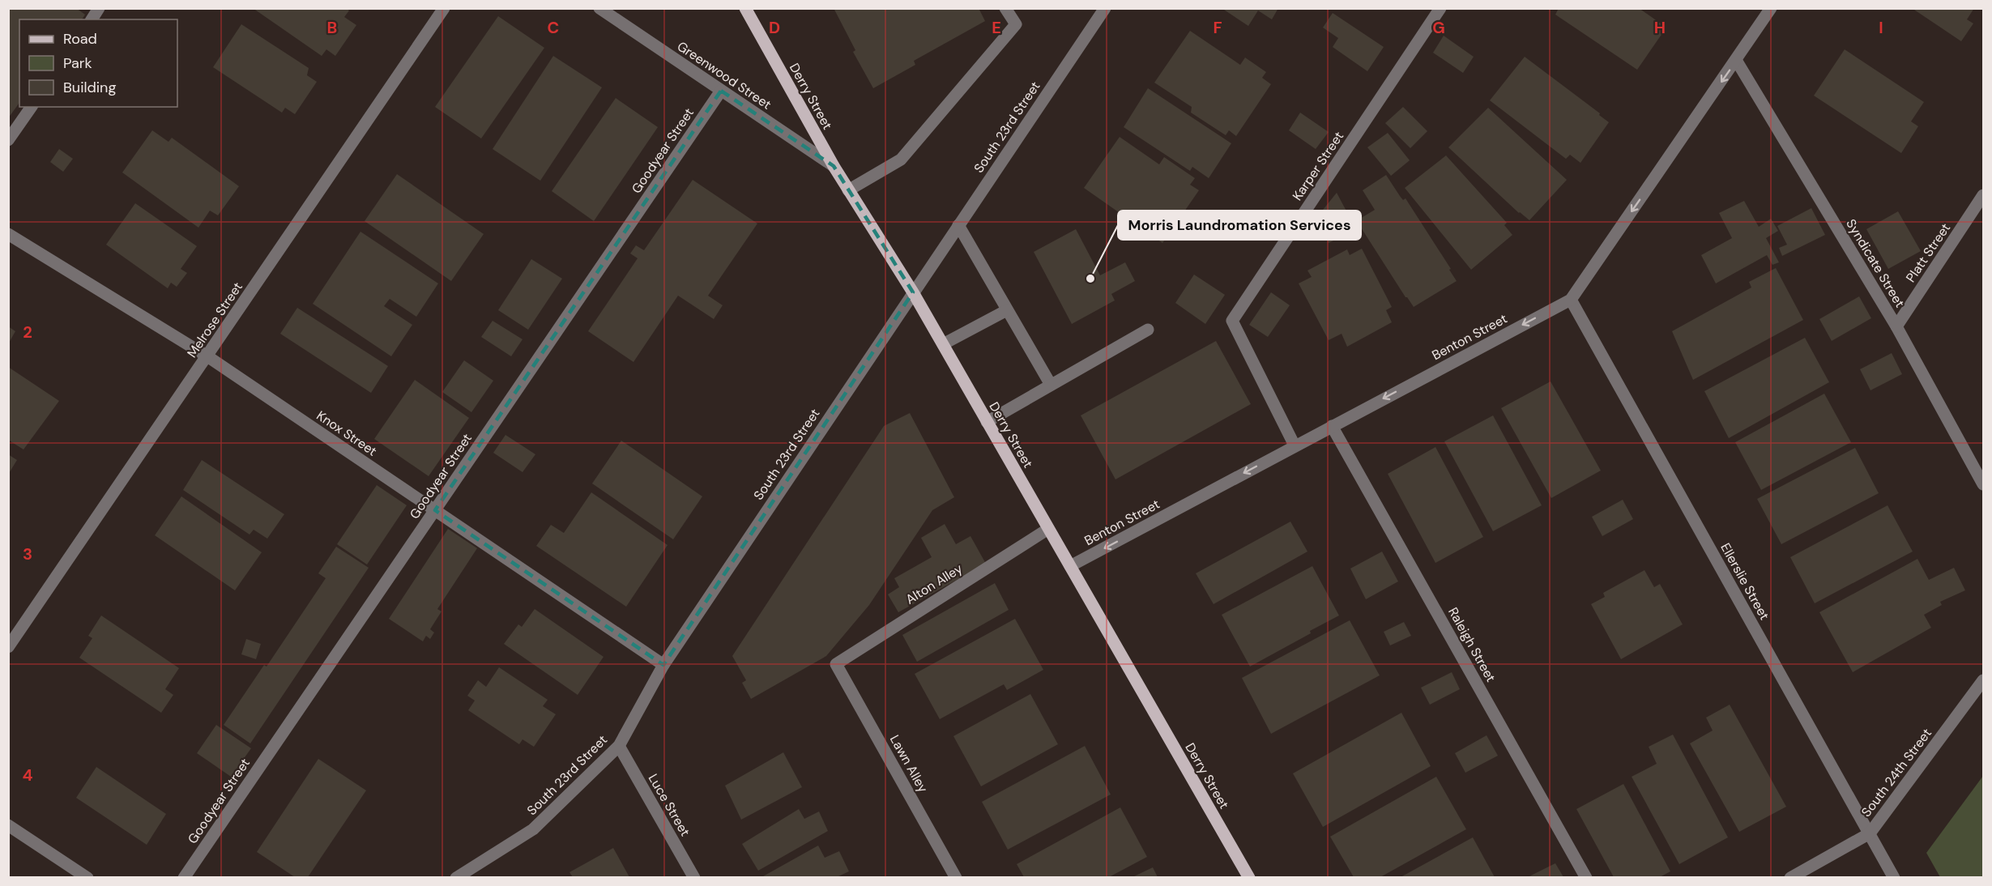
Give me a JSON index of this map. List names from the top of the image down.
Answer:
{
  "streets": {
    "main road": ["Derry Street"],
    "street": [
      "Greenwood Street",
      "South 23rd Street",
      "Goodyear Street",
      "Karper Street",
      "Platt Street",
      "Syndicate Street",
      "Melrose Street",
      "Benton Street",
      "Knox Street",
      "Ellerslie Street",
      "Alton Alley",
      "Raleigh Street",
      "Lawn Alley",
      "South 24th Street",
      "Luce Street"
    ]
  },
  "crossings": [
    ["Greenwood Street", "Derry Street"],
    ["Greenwood Street", "Goodyear Street"],
    ["Derry Street", "South 23rd Street"],
    ["Derry Street", "Benton Street"],
    ["Derry Street", "Alton Alley"],
    ["South 23rd Street", "Knox Street"],
    ["South 23rd Street", "Luce Street"],
    ["Goodyear Street", "Knox Street"],
    ["Karper Street", "Benton Street"],
    ["Platt Street", "Syndicate Street"],
    ["Syndicate Street", "Benton Street"],
    ["Melrose Street", "Knox Street"],
    ["Benton Street", "Ellerslie Street"],
    ["Benton Street", "Raleigh Street"],
    ["Ellerslie Street", "South 24th Street"],
    ["Alton Alley", "Lawn Alley"]
  ],
  "one_way": ["Benton Street"],
  "places": ["Morris Laundromation Services"],
  "legend": ["Road", "Park", "Building"],
  "grid": {
    "columns": [
      "B",
      "C",
      "D",
      "E",
      "F",
      "G",
      "H",
      "I"
    ],
    "rows": ["2", "3", "4"]
  }
}
